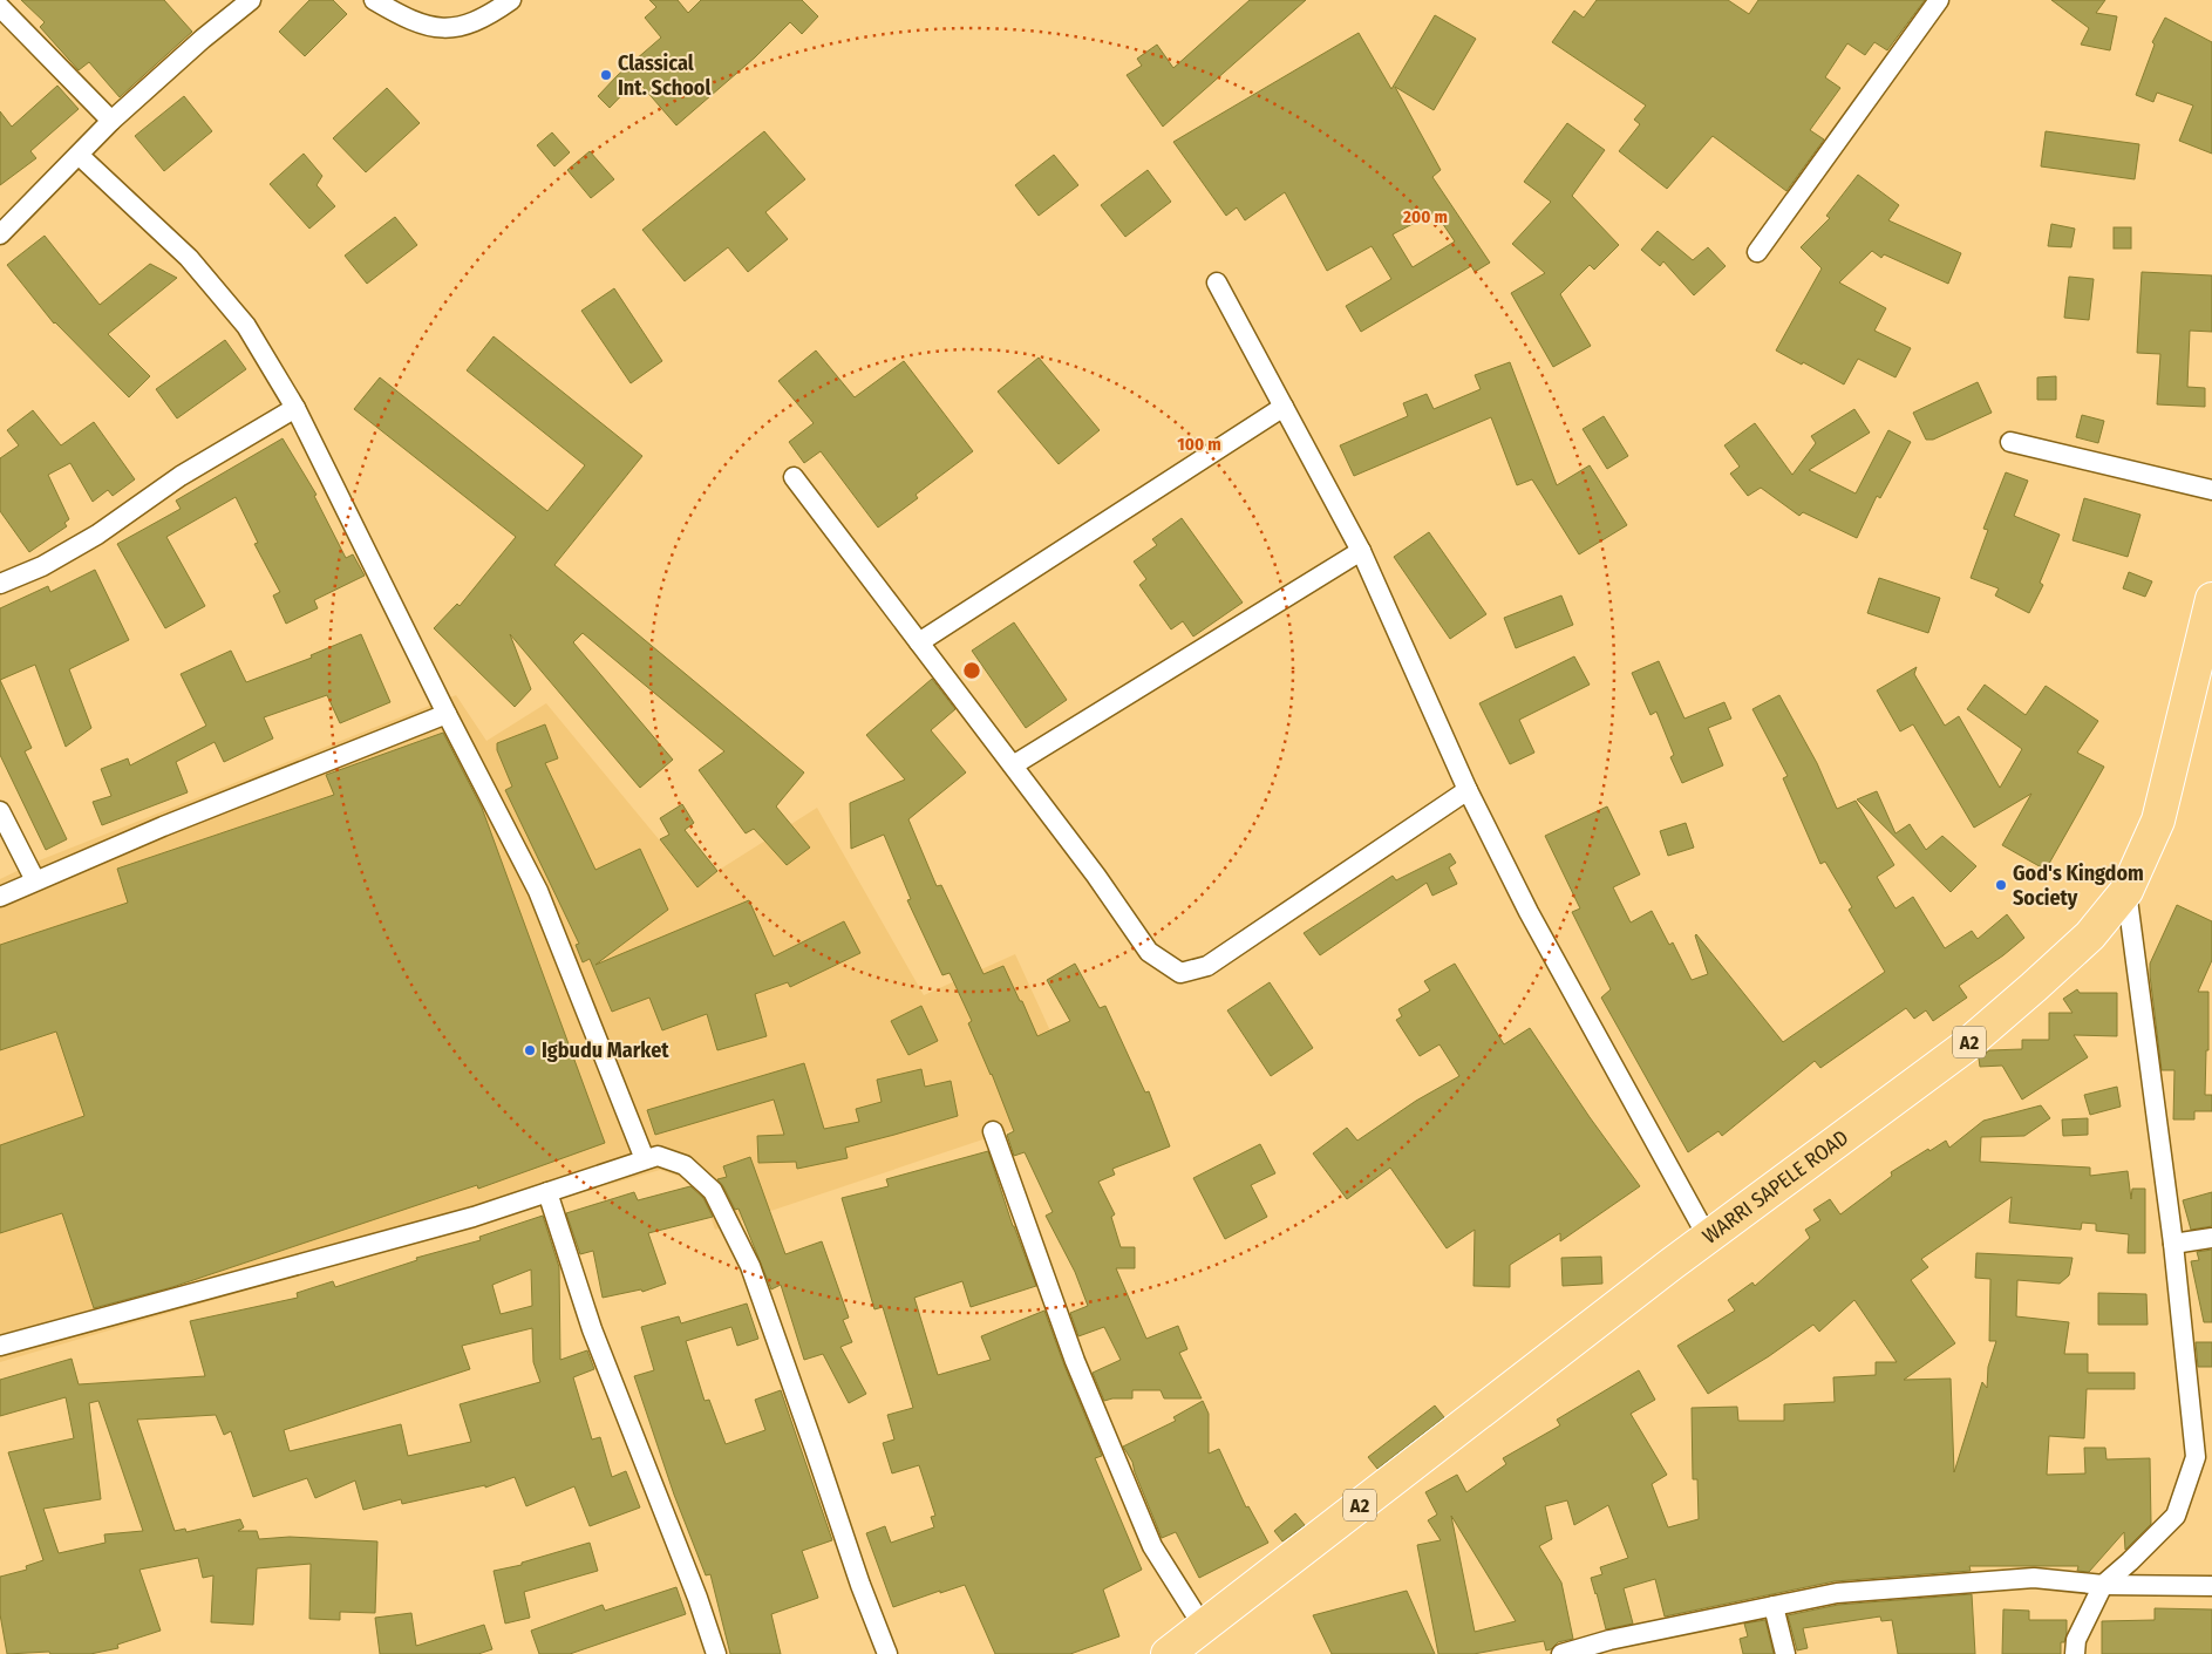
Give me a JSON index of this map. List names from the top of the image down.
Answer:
{
  "streets": {
    "highway": ["A2", "WARRI SAPELE ROAD"]
  },
  "places": ["Classical Int. School", "God's Kingdom Society", "Igbudu Market"],
  "rings": ["200 m", "100 m"]
}
